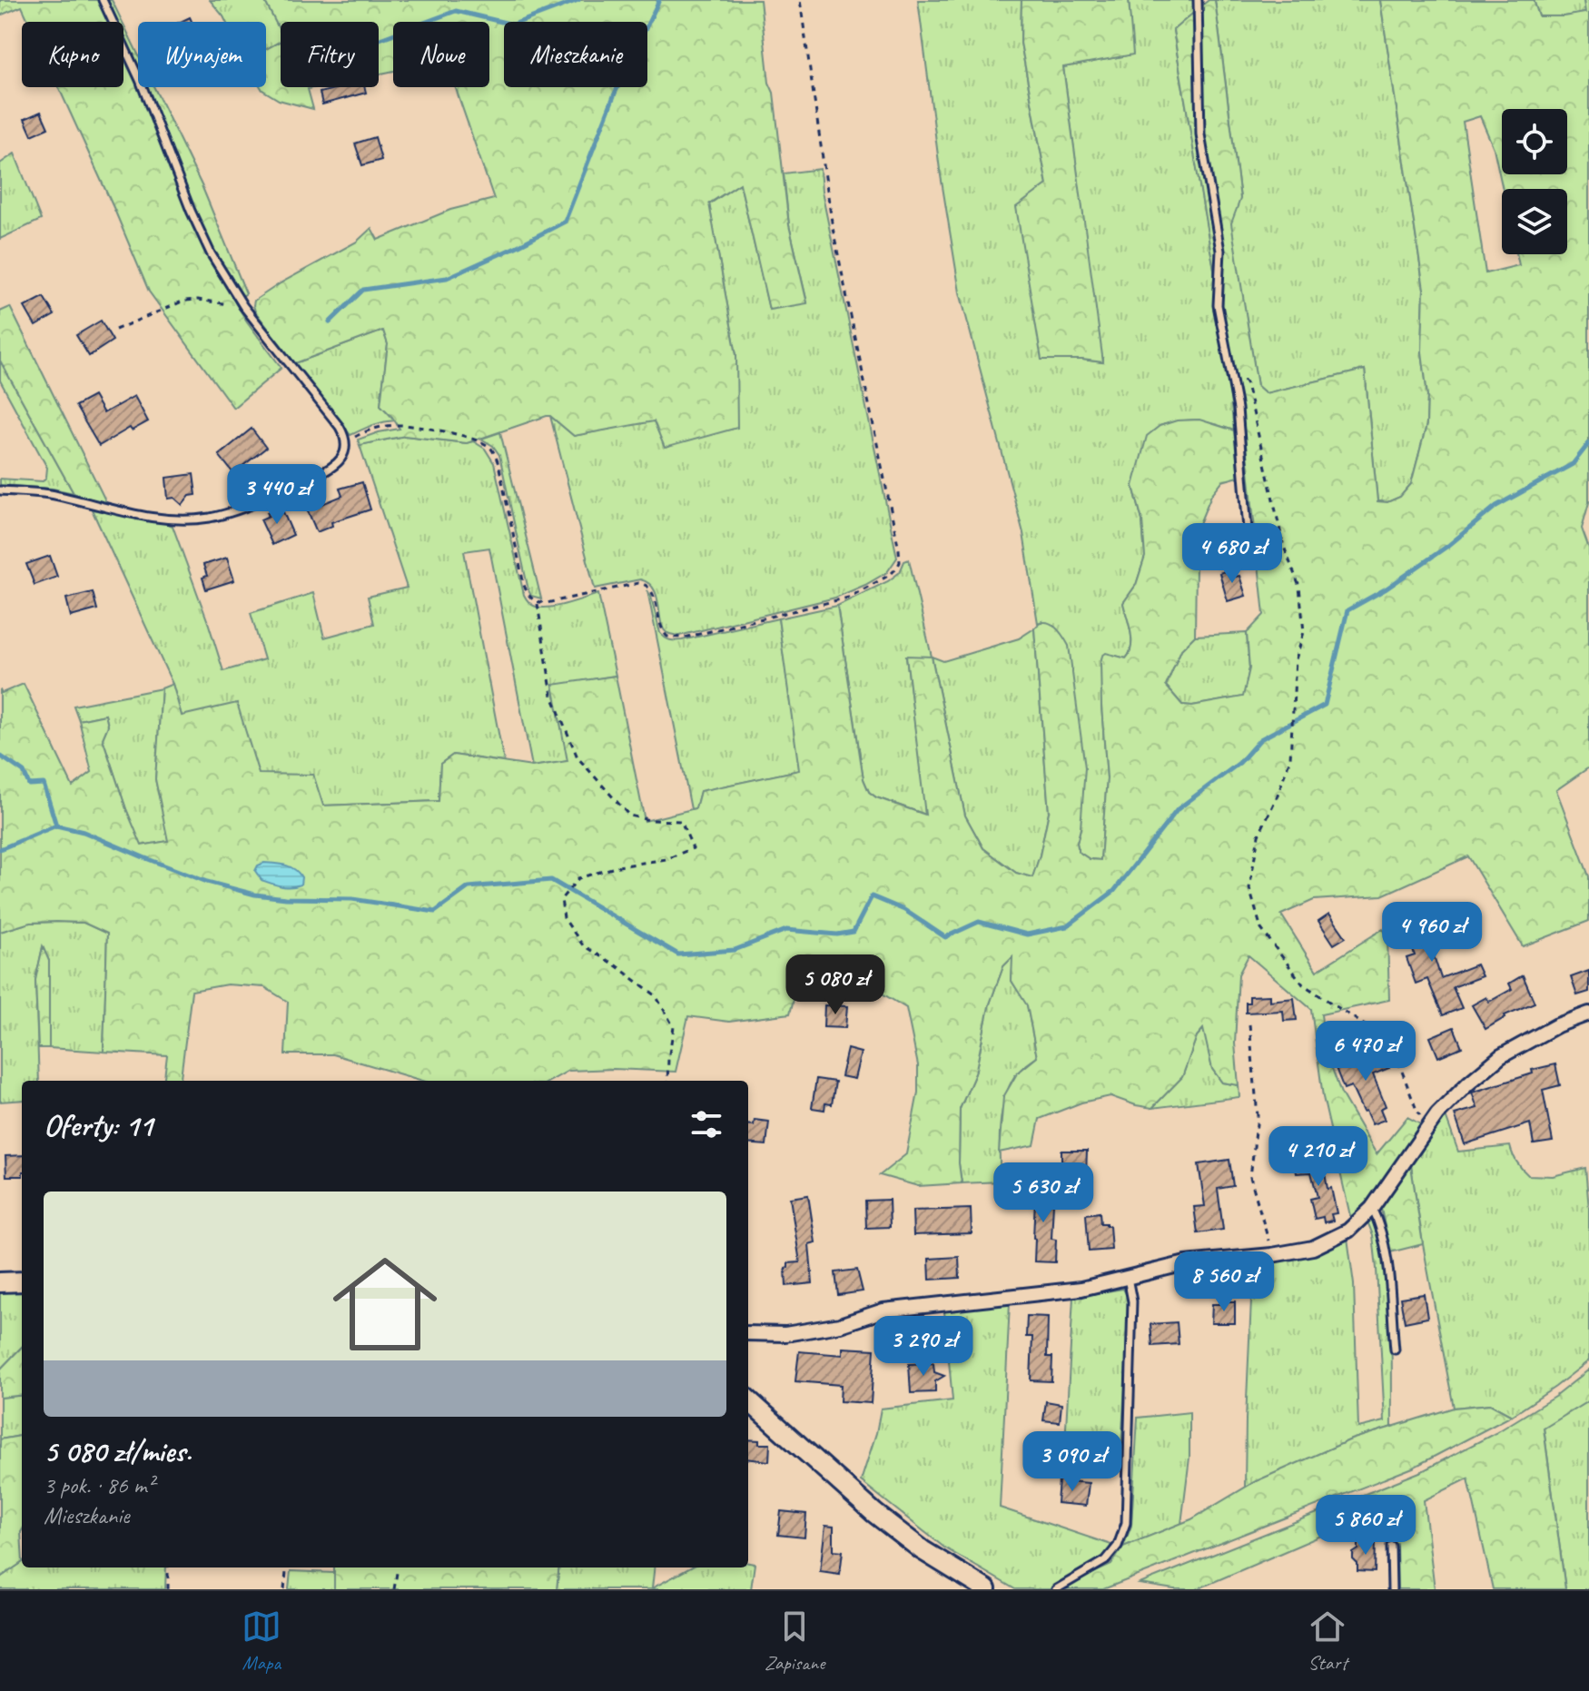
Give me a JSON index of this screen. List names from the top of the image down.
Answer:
{
  "page": {
    "chip": [
      "Kupno",
      "Wynajem",
      "Filtry",
      "Nowe",
      "Mieszkanie"
    ],
    "price": [
      "3 440 zł",
      "4 680 zł",
      "4 960 zł",
      "5 080 zł",
      "6 470 zł",
      "4 210 zł",
      "5 630 zł",
      "8 560 zł",
      "3 290 zł",
      "3 090 zł",
      "5 860 zł"
    ],
    "heading": "Oferty: 11",
    "list": [
      {
        "name": "5 080 zł/mies.",
        "note": "3 pok. · 86 m² · Mieszkanie"
      }
    ],
    "tabs": ["Mapa", "Zapisane", "Start"]
  }
}
